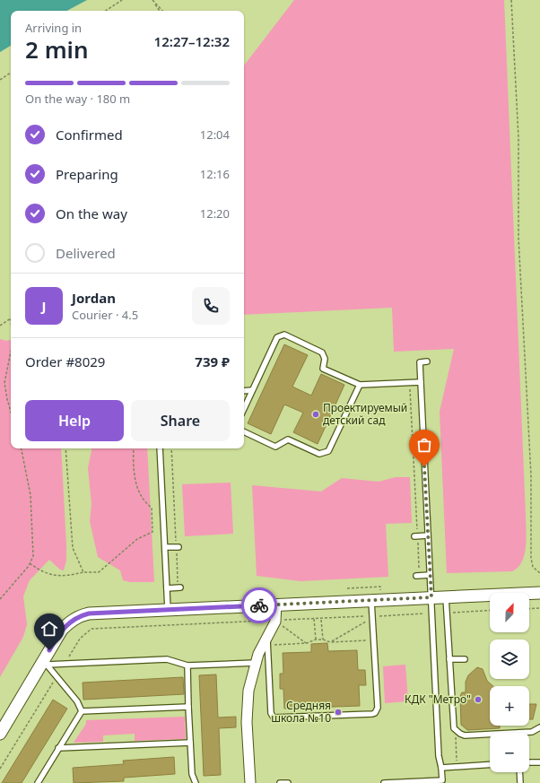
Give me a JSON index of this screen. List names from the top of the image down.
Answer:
{
  "places": ["Проектируемый детский сад", "КДК \"Метро\"", "Средняя школа №10"],
  "north": "top right",
  "page": {
    "heading": ["2 min", "Arriving in", "12:27–12:32"],
    "panel": [
      "Jordan",
      "Courier · 4.5",
      "Order #8029",
      "739 ₽"
    ],
    "bar": "On the way · 180 m",
    "list": [
      ["Confirmed", "12:04"],
      ["Preparing", "12:16"],
      ["On the way", "12:20"],
      "Delivered"
    ],
    "round": "J",
    "buttons": ["Help", "Share"],
    "map_buttons": ["+", "−"]
  }
}
